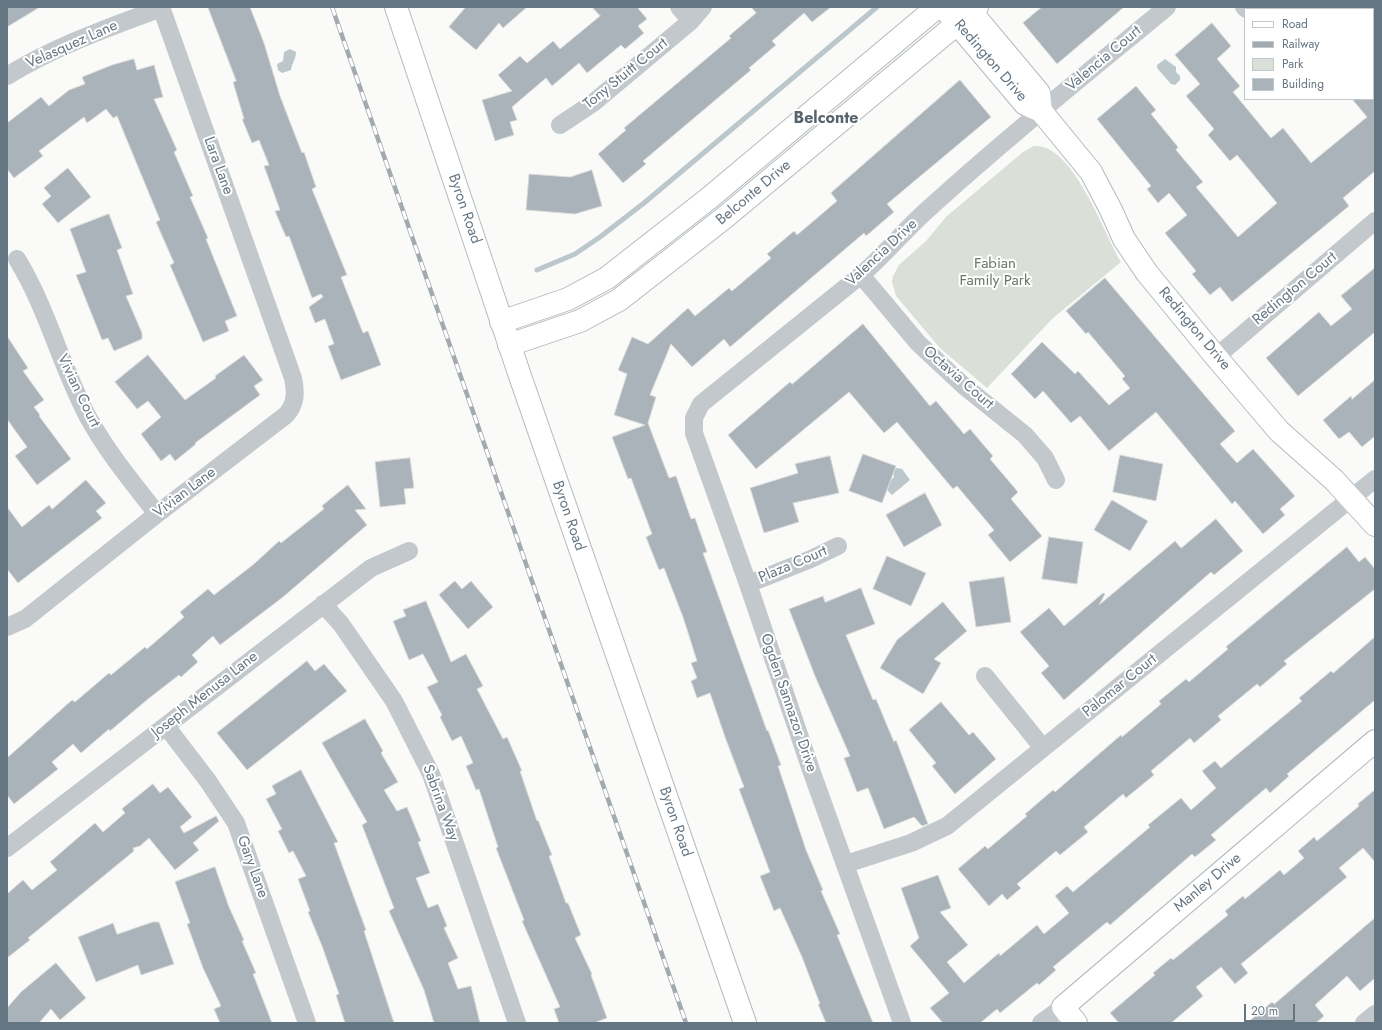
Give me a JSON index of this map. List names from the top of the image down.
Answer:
{
  "streets": {
    "main road": [
      "Redington Drive",
      "Belconte Drive",
      "Byron Road",
      "Manley Drive"
    ],
    "street": [
      "Velasquez Lane",
      "Valencia Court",
      "Tony Stuitt Court",
      "Lara Lane",
      "Valencia Drive",
      "Redington Court",
      "Octavia Court",
      "Vivian Court",
      "Vivian Lane",
      "Plaza Court",
      "Palomar Court",
      "Joseph Menusa Lane",
      "Ogden Sannazor Drive",
      "Sabrina Way",
      "Gary Lane"
    ]
  },
  "crossings": [
    ["Velasquez Lane", "Lara Lane"],
    ["Valencia Court", "Redington Drive"],
    ["Valencia Court", "Valencia Drive"],
    ["Redington Drive", "Belconte Drive"],
    ["Redington Drive", "Valencia Drive"],
    ["Redington Drive", "Redington Court"],
    ["Redington Drive", "Palomar Court"],
    ["Lara Lane", "Vivian Lane"],
    ["Belconte Drive", "Byron Road"],
    ["Valencia Drive", "Octavia Court"],
    ["Valencia Drive", "Ogden Sannazor Drive"],
    ["Vivian Court", "Vivian Lane"],
    ["Plaza Court", "Ogden Sannazor Drive"],
    ["Palomar Court", "Ogden Sannazor Drive"],
    ["Joseph Menusa Lane", "Sabrina Way"],
    ["Joseph Menusa Lane", "Gary Lane"]
  ],
  "districts": ["Belconte"],
  "parks": ["Fabian Family Park"],
  "legend": [
    "Road",
    "Railway",
    "Park",
    "Building"
  ],
  "scale_bar": "20 m"
}
